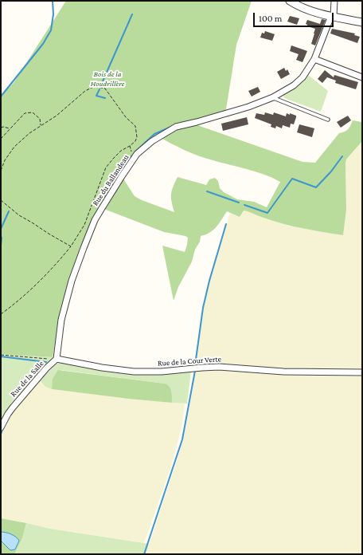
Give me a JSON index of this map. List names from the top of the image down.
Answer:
{
  "streets": {
    "street": ["Rue du Ballandeau", "Rue de la Cour Verte", "Rue de la Salle"]
  },
  "crossings": [
    ["Rue du Ballandeau", "Rue de la Cour Verte"],
    ["Rue du Ballandeau", "Rue de la Salle"],
    ["Rue de la Cour Verte", "Rue de la Salle"]
  ],
  "parks": ["Bois de la Houdrillère"],
  "scale_bar": "100 m"
}
